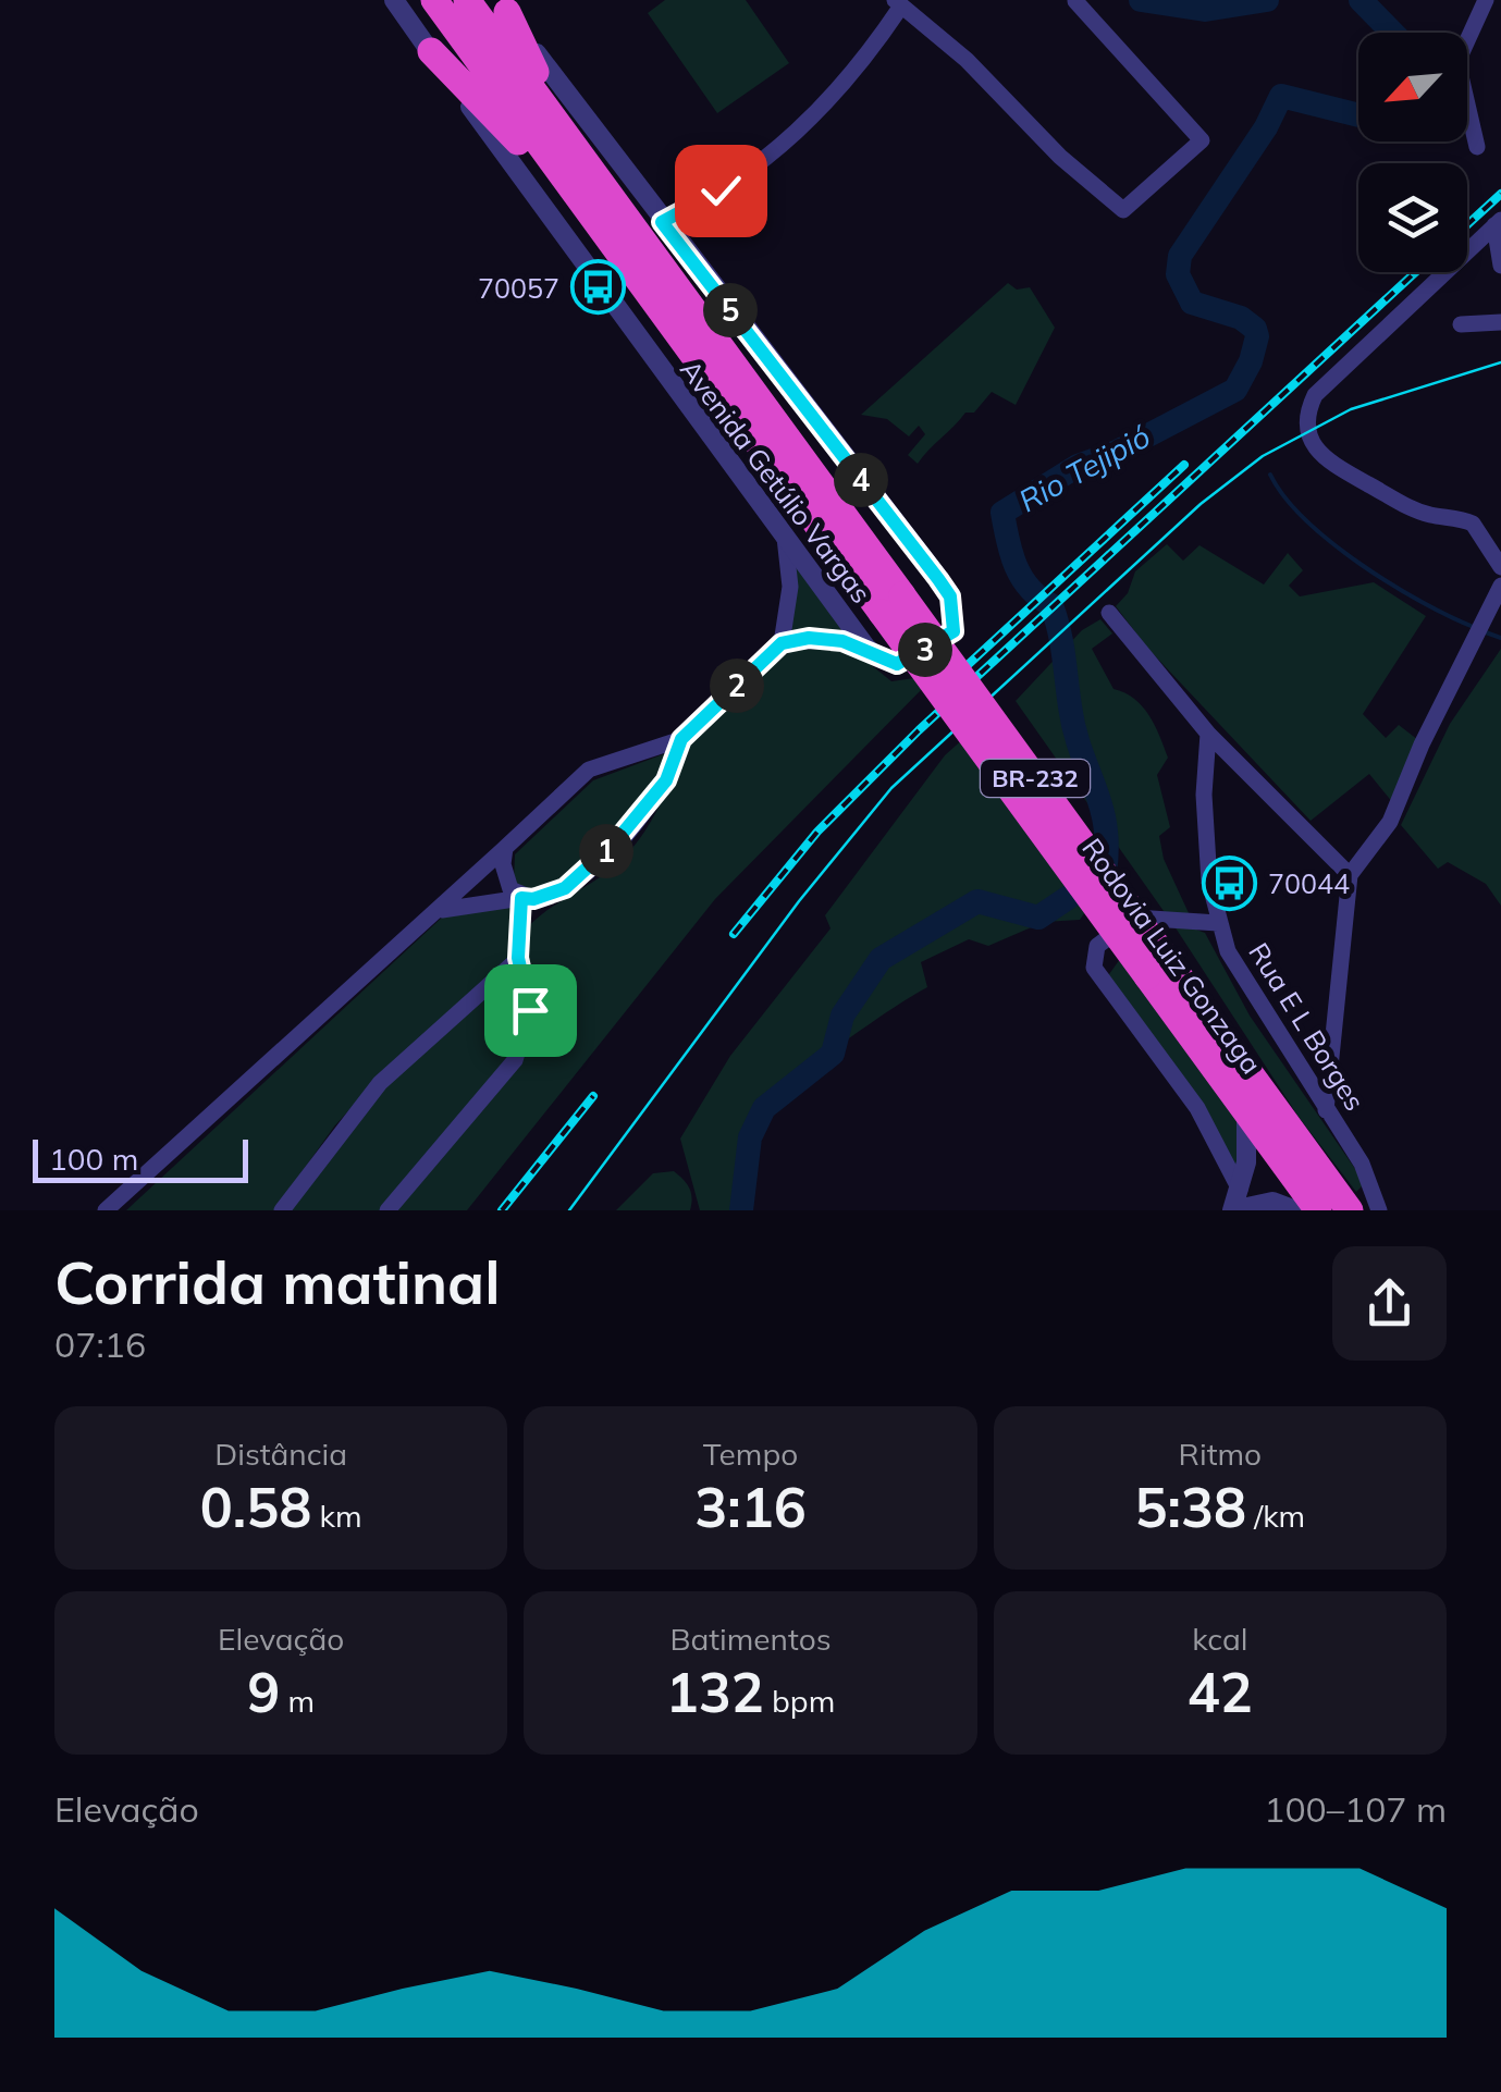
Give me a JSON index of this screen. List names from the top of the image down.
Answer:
{
  "streets": {
    "highway": ["BR-232", "Rodovia Luiz Gonzaga"],
    "street": ["Avenida Getúlio Vargas", "Rua E L Borges"]
  },
  "water": ["Rio Tejipió"],
  "places": {
    "bus stop": ["70057", "70044"]
  },
  "scale_bar": "100 m",
  "north": "bottom left",
  "page": {
    "pins": [
      "5",
      "4",
      "3",
      "2",
      "1"
    ],
    "scale": "100 m",
    "heading": ["Corrida matinal", "07:16"],
    "stats": [
      ["Distância", "0.58 km"],
      ["Tempo", "3:16"],
      ["Ritmo", "5:38 /km"],
      ["Elevação", "9 m"],
      ["Batimentos", "132 bpm"],
      ["kcal", "42"]
    ],
    "chart": ["Elevação", "100–107 m"]
  }
}
